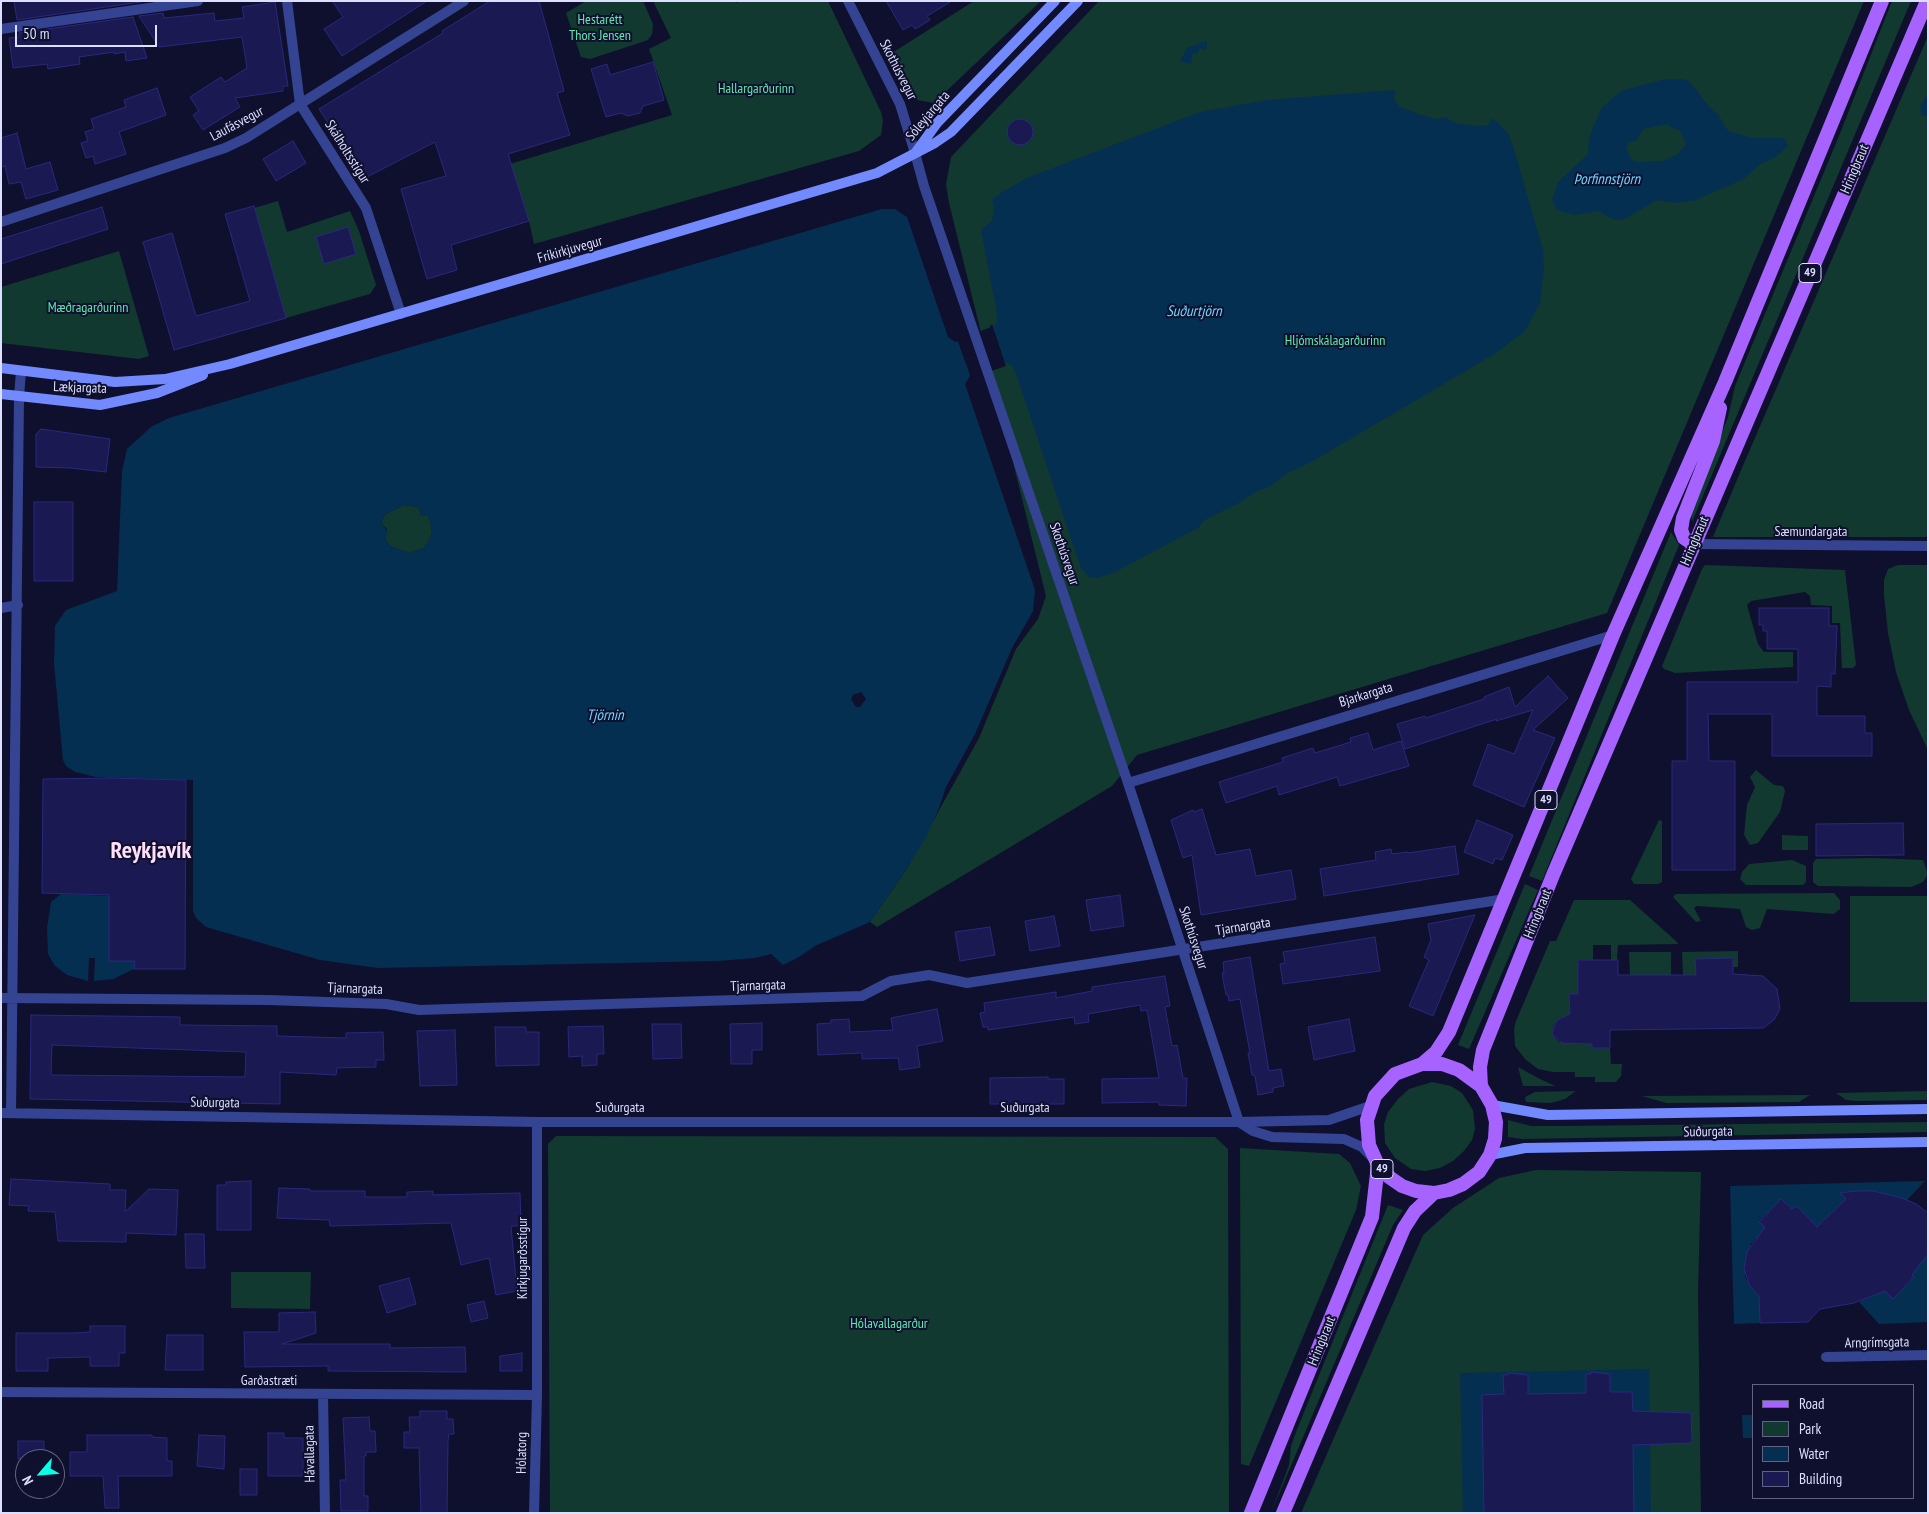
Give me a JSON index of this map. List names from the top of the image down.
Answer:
{
  "streets": {
    "main road": [
      "Sóleyjargata",
      "Hringbraut",
      "Fríkirkjuvegur",
      "49",
      "Lækjargata",
      "Suðurgata"
    ],
    "street": [
      "Skothúsvegur",
      "Laufásvegur",
      "Skálholtsstígur",
      "Sæmundargata",
      "Bjarkargata",
      "Tjarnargata",
      "Kirkjugarðsstígur",
      "Arngrímsgata",
      "Garðastræti",
      "Hólatorg",
      "Hávallagata"
    ]
  },
  "crossings": [
    ["Skothúsvegur", "Sóleyjargata"],
    ["Skothúsvegur", "Fríkirkjuvegur"],
    ["Skothúsvegur", "Bjarkargata"],
    ["Skothúsvegur", "Tjarnargata"],
    ["Skothúsvegur", "Suðurgata"],
    ["Sóleyjargata", "Fríkirkjuvegur"],
    ["Laufásvegur", "Skálholtsstígur"],
    ["Skálholtsstígur", "Fríkirkjuvegur"],
    ["Hringbraut", "49"],
    ["Hringbraut", "Sæmundargata"],
    ["Hringbraut", "Suðurgata"],
    ["Fríkirkjuvegur", "Lækjargata"],
    ["49", "Bjarkargata"],
    ["49", "Tjarnargata"],
    ["49", "Suðurgata"],
    ["Suðurgata", "Kirkjugarðsstígur"],
    ["Kirkjugarðsstígur", "Garðastræti"],
    ["Kirkjugarðsstígur", "Hólatorg"],
    ["Garðastræti", "Hólatorg"],
    ["Garðastræti", "Hávallagata"]
  ],
  "districts": ["Reykjavík"],
  "water": ["Þorfinnstjörn", "Suðurtjörn", "Tjörnin"],
  "parks": [
    "Hestarétt Thors Jensen",
    "Hallargarðurinn",
    "Mæðragarðurinn",
    "Hljómskálagarðurinn",
    "Hólavallagarður"
  ],
  "legend": [
    "Road",
    "Park",
    "Water",
    "Building"
  ],
  "scale_bar": "50 m",
  "north": "bottom left"
}
